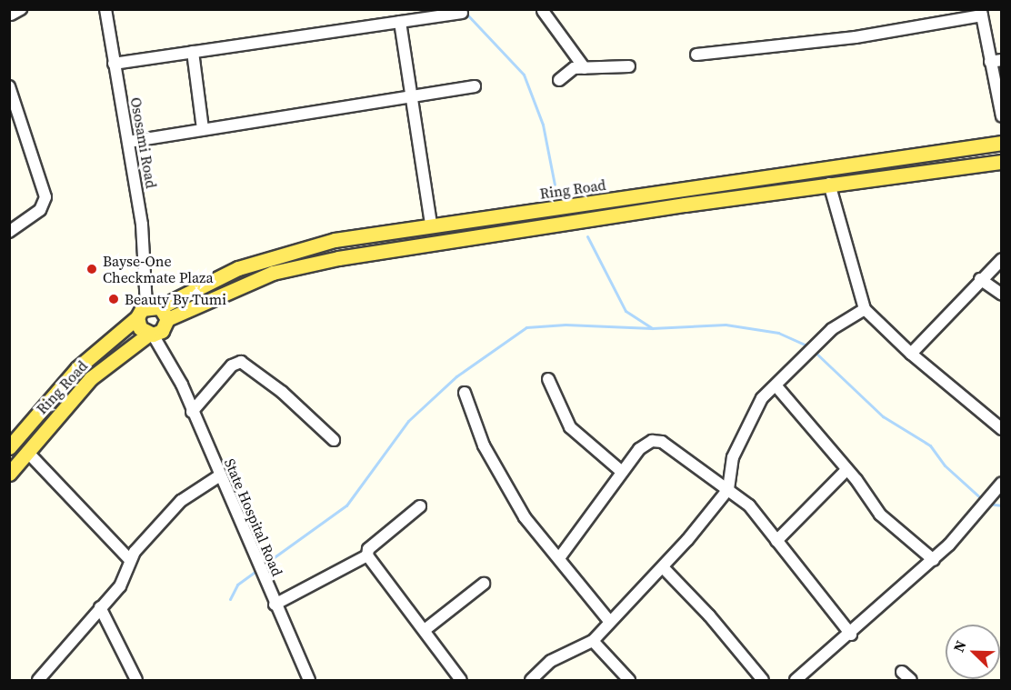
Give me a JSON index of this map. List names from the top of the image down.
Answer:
{
  "streets": {
    "main road": ["Ring Road"],
    "street": ["Ososami Road", "State Hospital Road"]
  },
  "crossings": [
    ["Ososami Road", "Ring Road"],
    ["Ososami Road", "State Hospital Road"],
    ["Ring Road", "State Hospital Road"]
  ],
  "places": ["Bayse-One Checkmate Plaza", "Beauty By Tumi"],
  "north": "top left"
}
